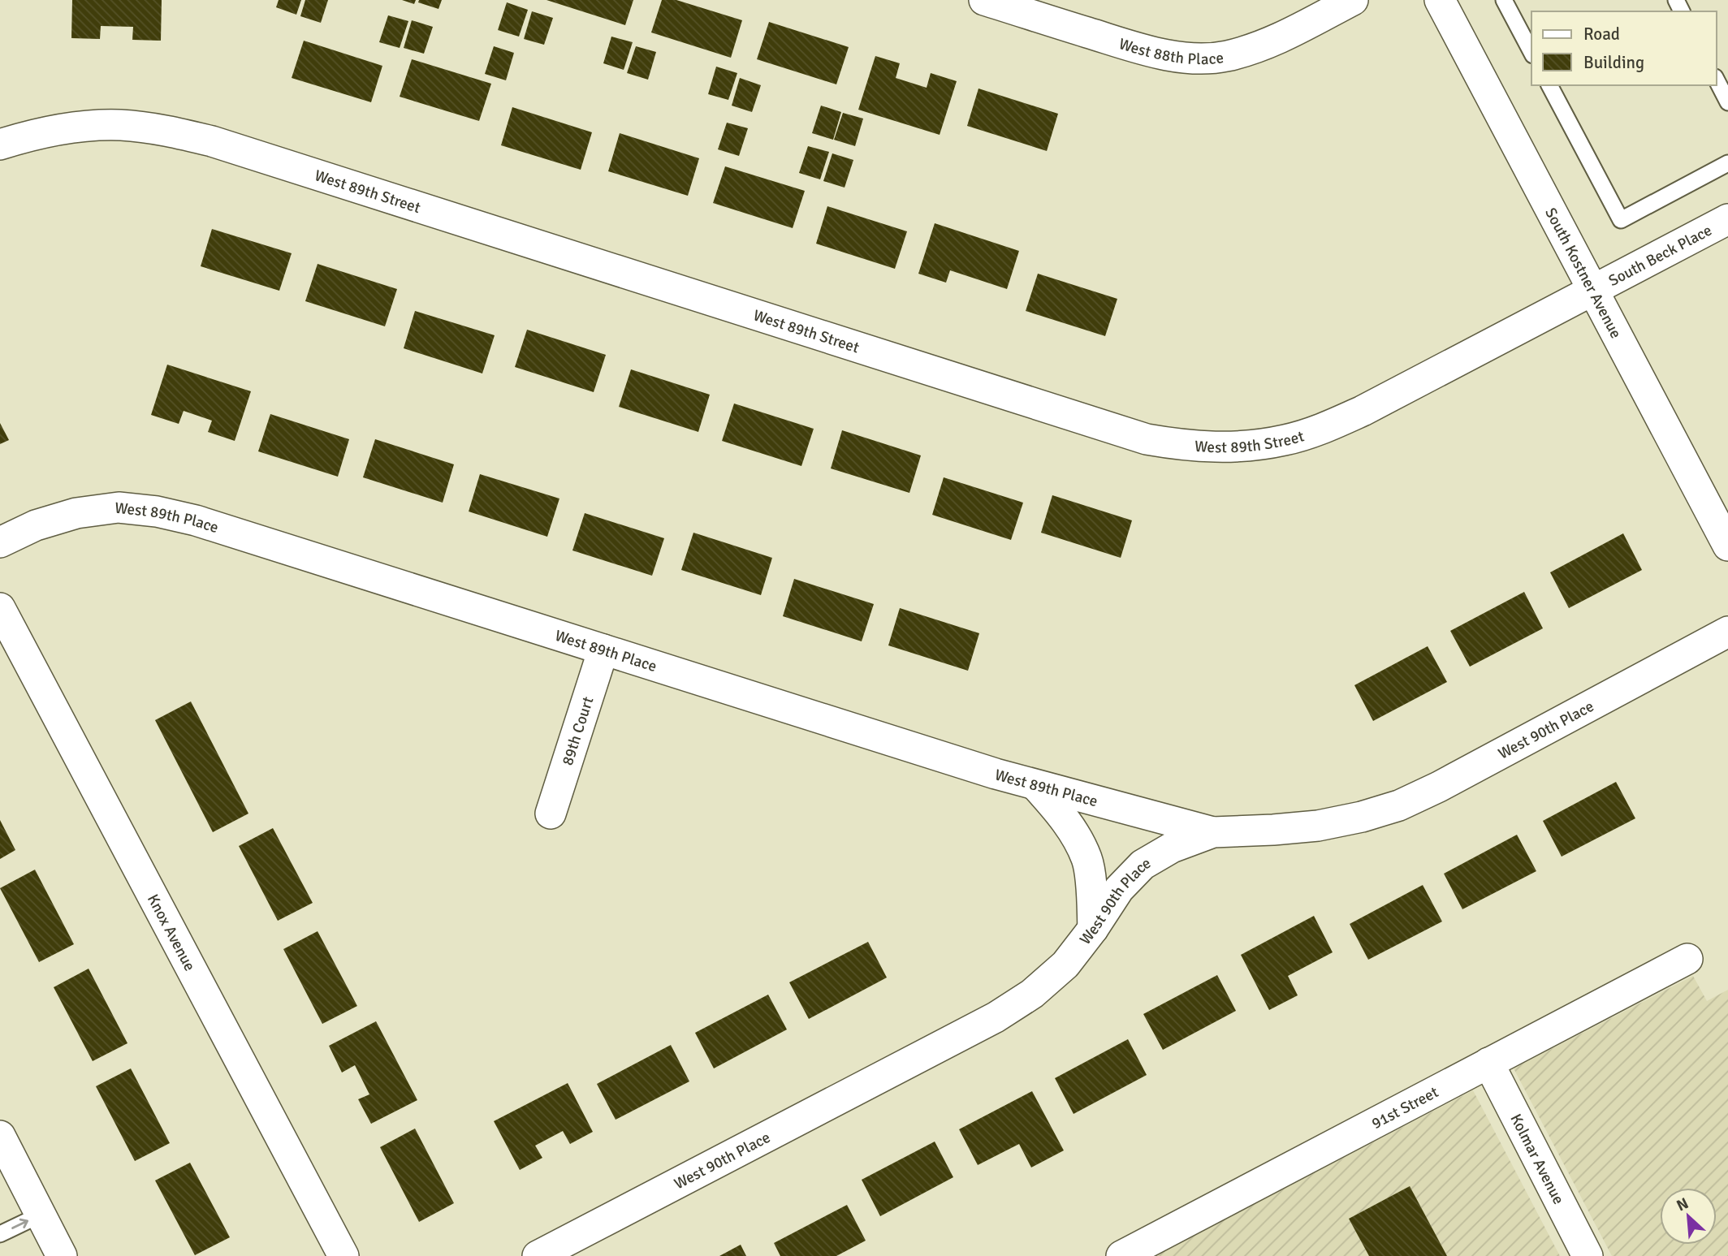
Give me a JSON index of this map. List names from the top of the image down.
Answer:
{
  "streets": {
    "street": [
      "West 88th Place",
      "West 89th Street",
      "South Beck Place",
      "South Kostner Avenue",
      "West 89th Place",
      "West 90th Place",
      "89th Court",
      "Knox Avenue",
      "91st Street",
      "Kolmar Avenue"
    ]
  },
  "crossings": [
    ["West 89th Street", "South Beck Place"],
    ["West 89th Street", "South Kostner Avenue"],
    ["South Beck Place", "South Kostner Avenue"],
    ["West 89th Place", "West 90th Place"],
    ["West 89th Place", "89th Court"],
    ["91st Street", "Kolmar Avenue"]
  ],
  "legend": ["Road", "Building"],
  "north": "top left"
}
